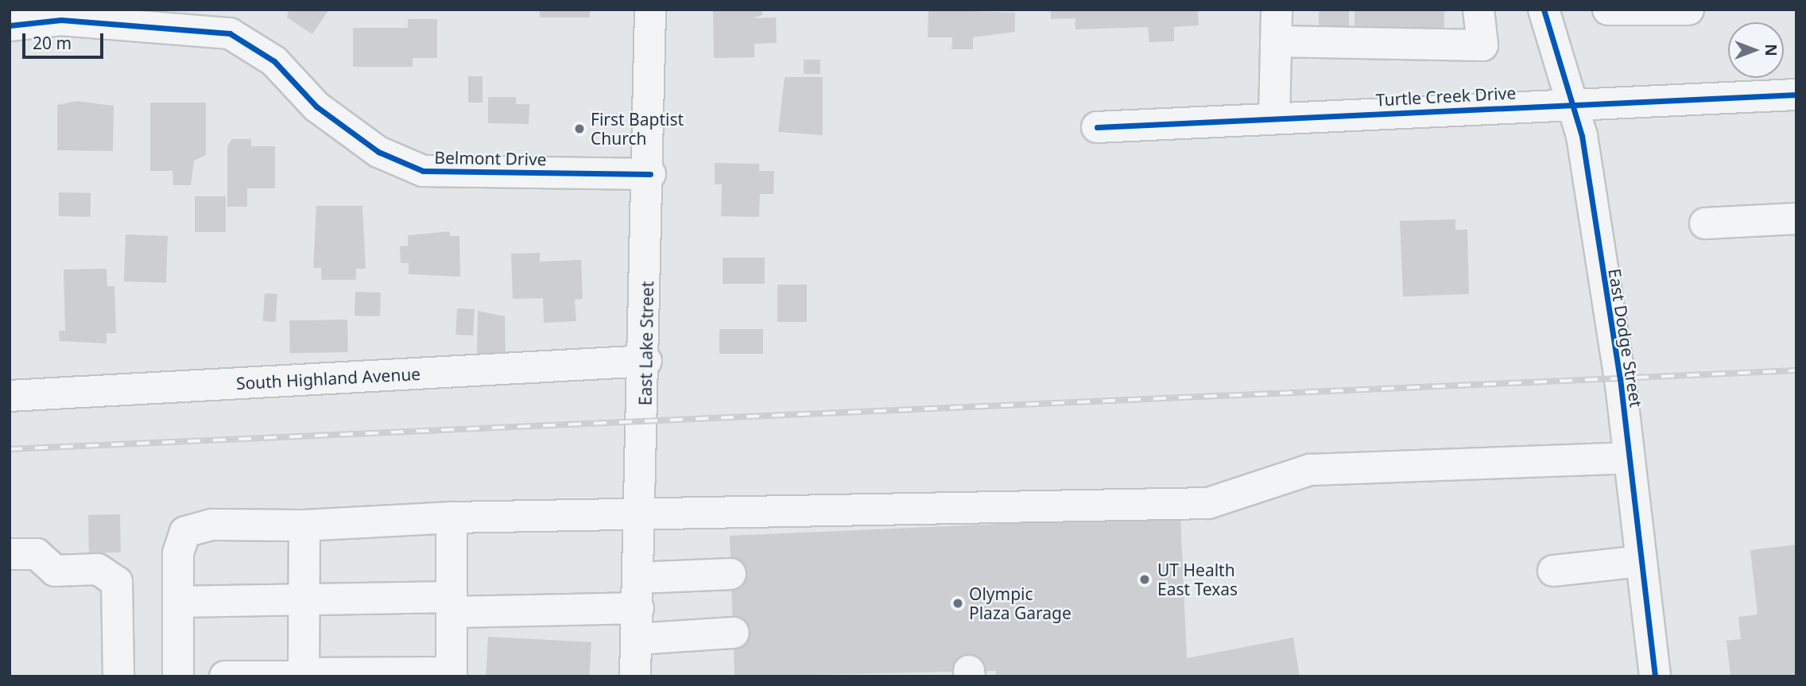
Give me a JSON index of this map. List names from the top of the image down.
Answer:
{
  "streets": {
    "street": [
      "Turtle Creek Drive",
      "Belmont Drive",
      "East Dodge Street",
      "East Lake Street",
      "South Highland Avenue"
    ]
  },
  "crossings": [
    ["Turtle Creek Drive", "East Dodge Street"],
    ["Belmont Drive", "East Lake Street"],
    ["East Lake Street", "South Highland Avenue"]
  ],
  "places": ["First Baptist Church", "UT Health East Texas", "Olympic Plaza Garage"],
  "scale_bar": "20 m",
  "north": "right"
}
